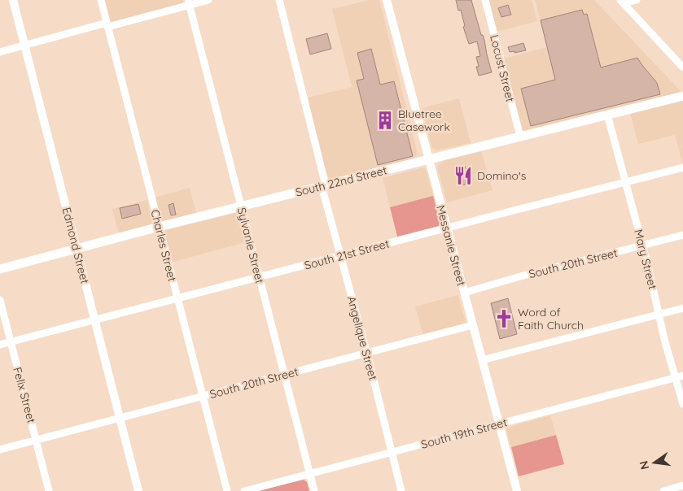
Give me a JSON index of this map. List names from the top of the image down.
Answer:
{
  "streets": {
    "main road": ["South 22nd Street"],
    "street": [
      "Locust Street",
      "Edmond Street",
      "Charles Street",
      "Sylvanie Street",
      "Messanie Street",
      "South 21st Street",
      "Mary Street",
      "South 20th Street",
      "Angelique Street",
      "Felix Street",
      "South 19th Street"
    ]
  },
  "crossings": [
    ["Locust Street", "South 22nd Street"],
    ["South 22nd Street", "Edmond Street"],
    ["South 22nd Street", "Charles Street"],
    ["South 22nd Street", "Sylvanie Street"],
    ["South 22nd Street", "Messanie Street"],
    ["South 22nd Street", "Mary Street"],
    ["South 22nd Street", "Angelique Street"],
    ["Edmond Street", "South 21st Street"],
    ["Edmond Street", "South 20th Street"],
    ["Charles Street", "South 21st Street"],
    ["Charles Street", "South 20th Street"],
    ["Sylvanie Street", "South 21st Street"],
    ["Sylvanie Street", "South 20th Street"],
    ["Sylvanie Street", "South 19th Street"],
    ["Messanie Street", "South 21st Street"],
    ["Messanie Street", "South 20th Street"],
    ["Messanie Street", "South 19th Street"],
    ["South 21st Street", "Mary Street"],
    ["South 21st Street", "Angelique Street"],
    ["South 21st Street", "Felix Street"],
    ["Mary Street", "South 20th Street"],
    ["Mary Street", "South 19th Street"],
    ["South 20th Street", "Angelique Street"],
    ["South 20th Street", "Felix Street"],
    ["Angelique Street", "South 19th Street"]
  ],
  "places": {
    "building": ["Bluetree Casework"],
    "restaurant": ["Domino's"],
    "church": ["Word of Faith Church"]
  },
  "north": "left"
}
